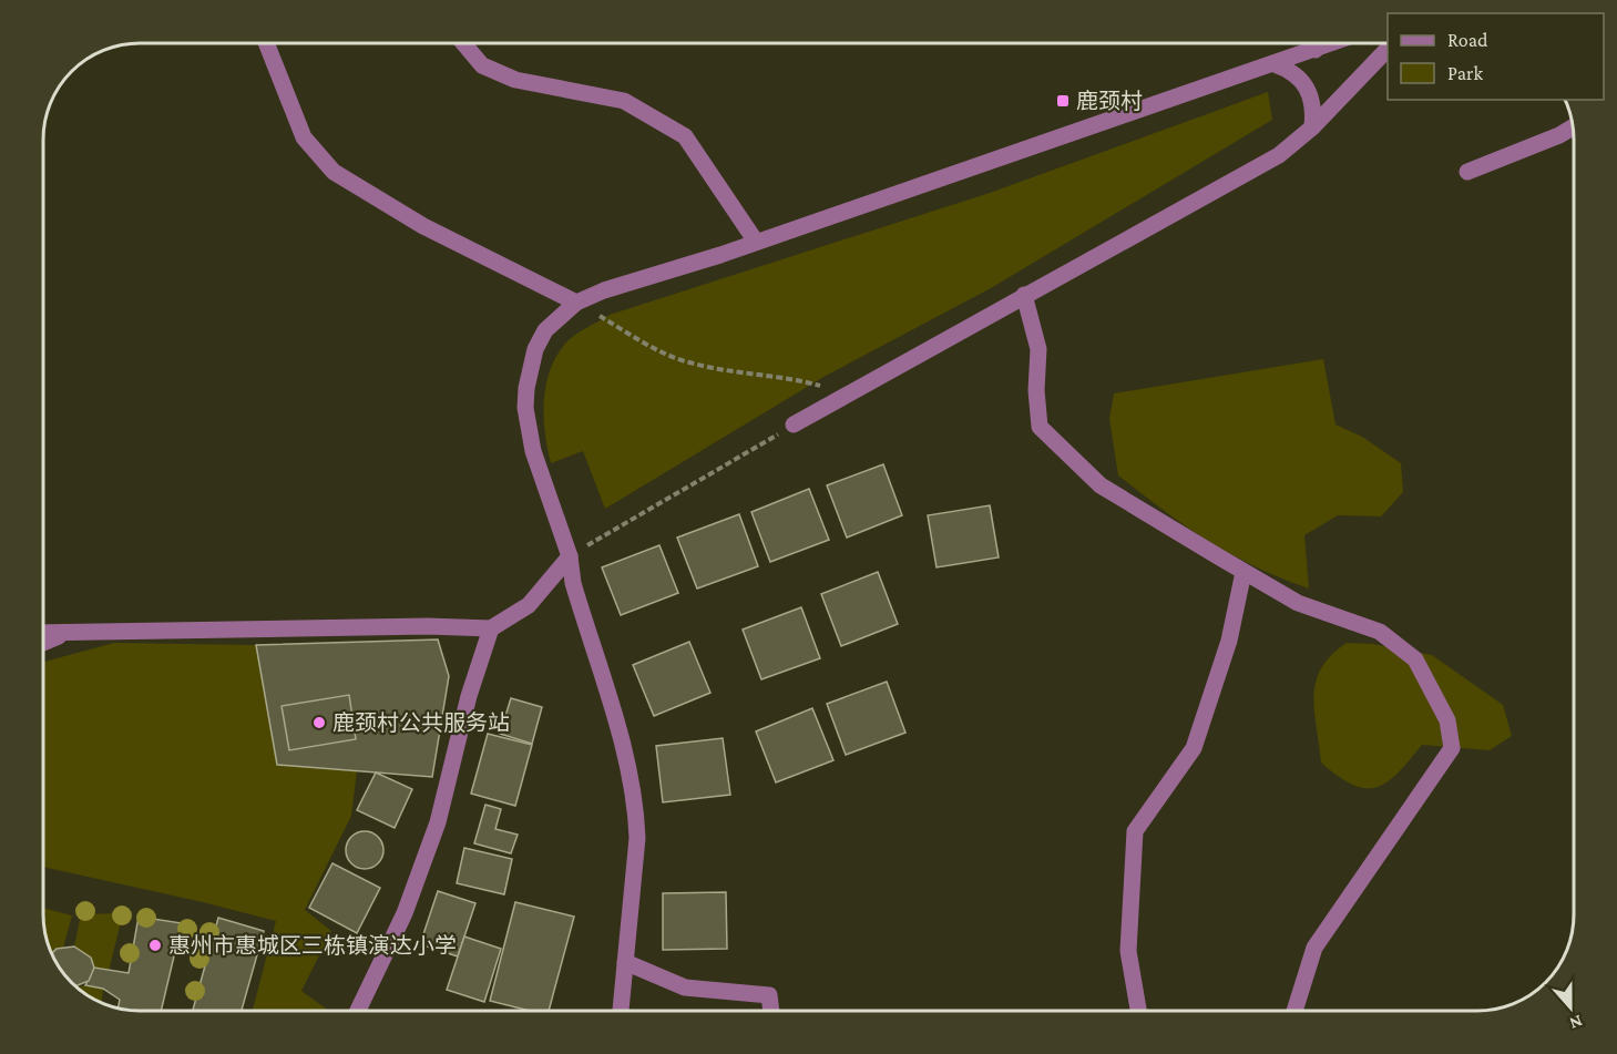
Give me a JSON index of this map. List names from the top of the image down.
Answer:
{
  "places": {
    "transit": ["鹿颈村"],
    "other": ["鹿颈村公共服务站", "惠州市惠城区三栋镇演达小学"]
  },
  "legend": ["Road", "Park"],
  "north": "bottom"
}
